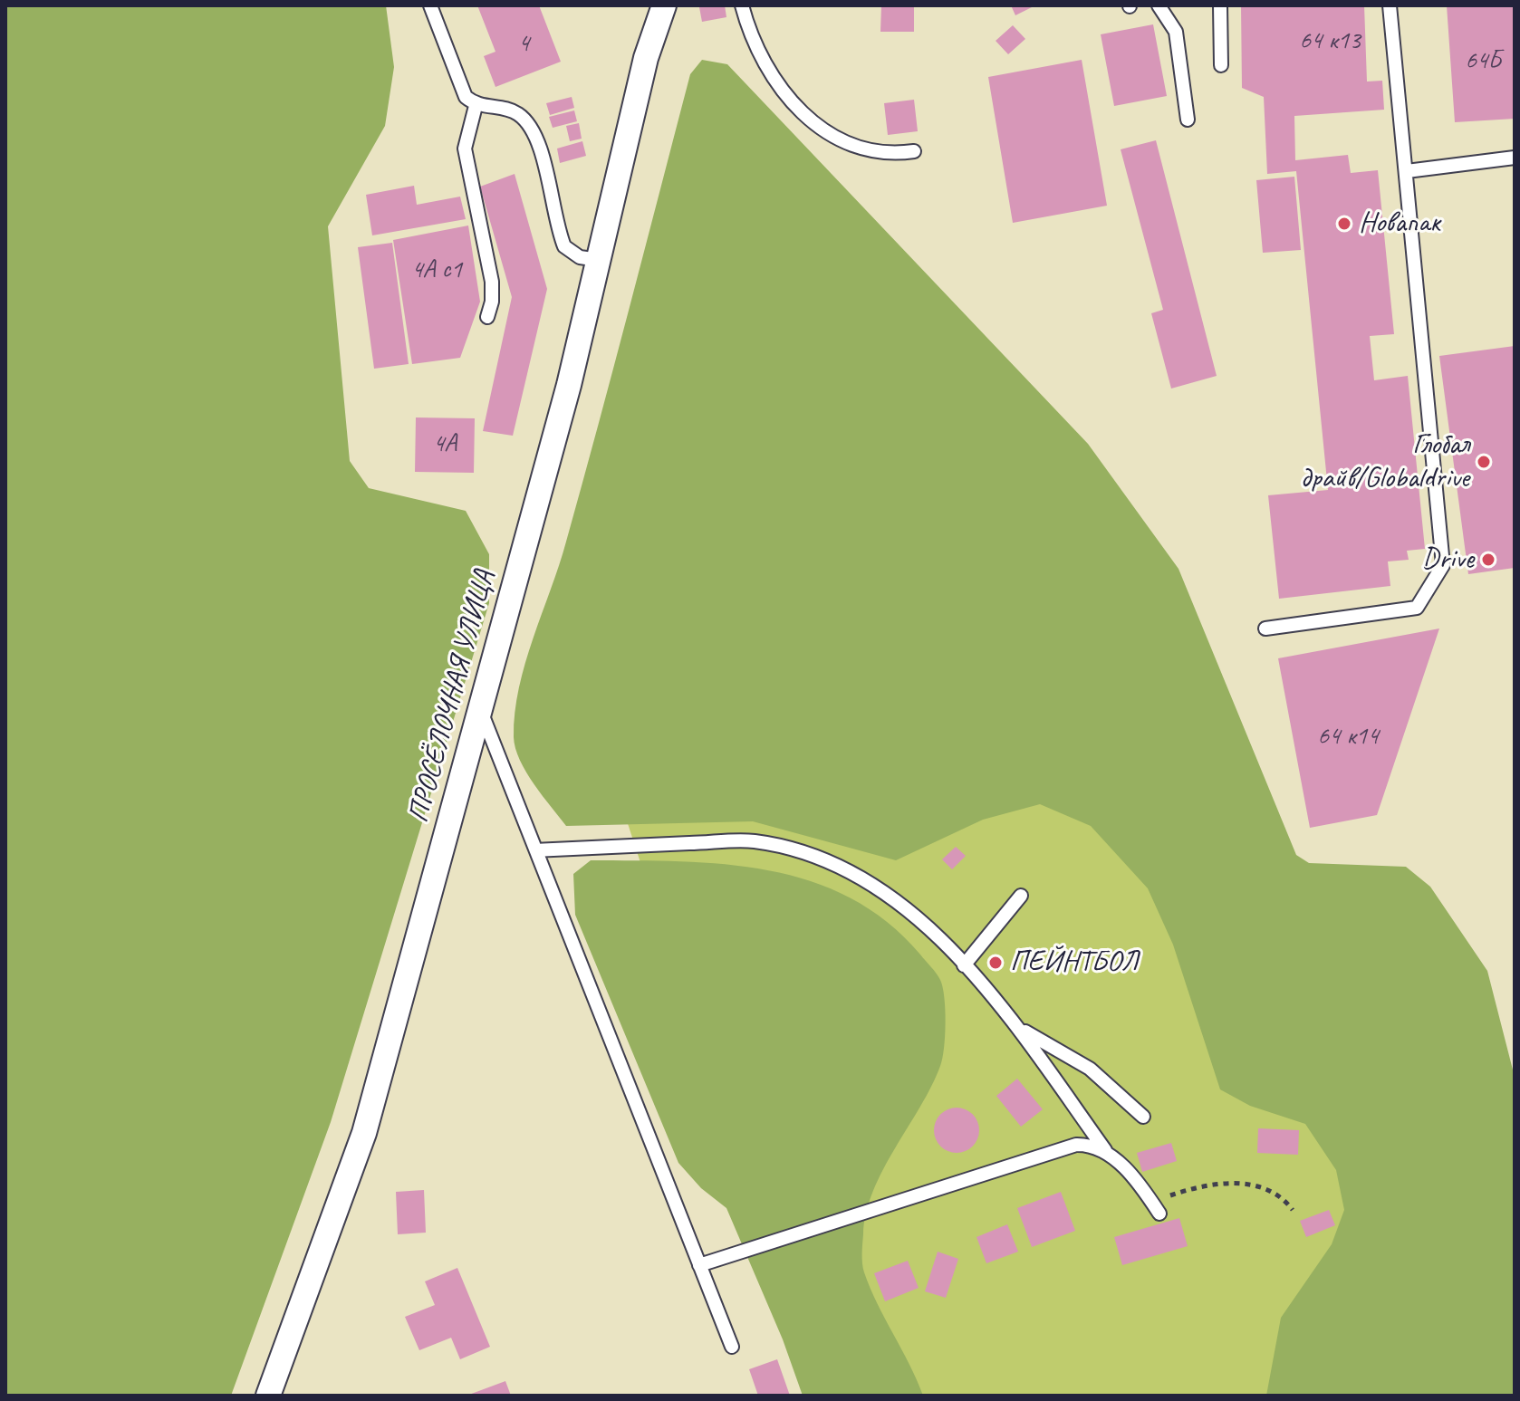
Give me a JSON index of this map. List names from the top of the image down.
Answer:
{
  "streets": {
    "street": ["ПРОСЁЛОЧНАЯ УЛИЦА"]
  },
  "places": [
    "Новапак",
    "Глобал драйв/Globaldrive",
    "Drive",
    "ПЕЙНТБОЛ"
  ],
  "house_numbers": [
    "64 к13",
    "4",
    "64Б",
    "4А с1",
    "4А",
    "64 к14"
  ]
}
